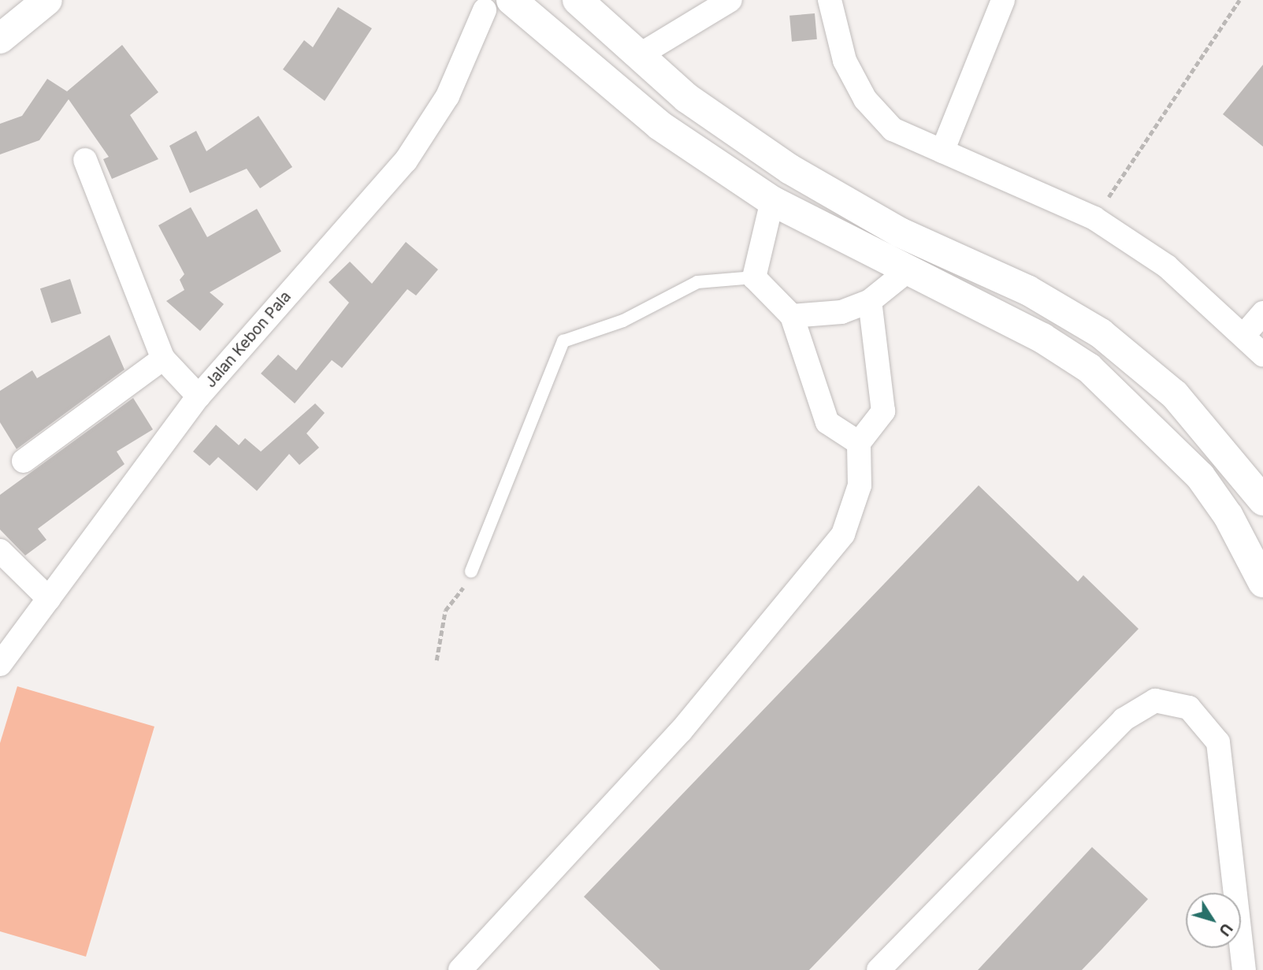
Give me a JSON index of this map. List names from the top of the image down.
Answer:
{
  "streets": {
    "street": ["Jalan Kebon Pala"]
  },
  "north": "bottom right"
}
